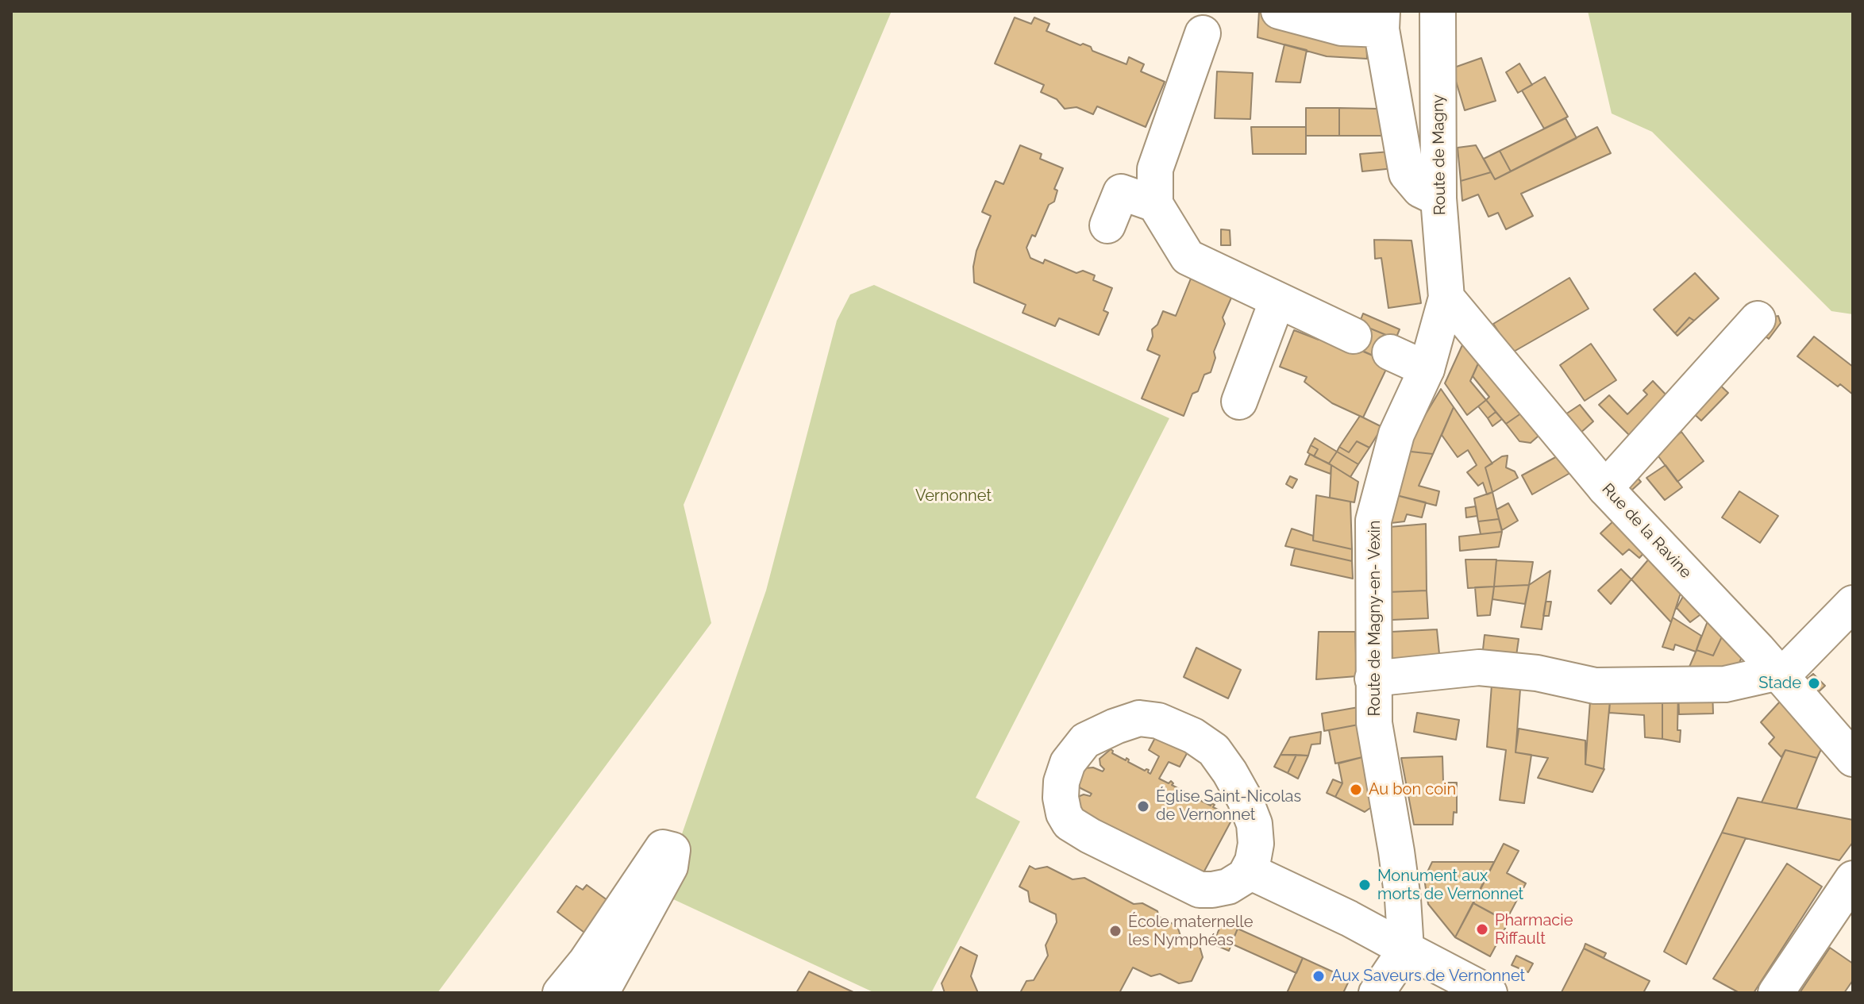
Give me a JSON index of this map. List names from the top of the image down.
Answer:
{
  "streets": {
    "main road": ["Route de Magny", "Rue de la Ravine", "Route de Magny-en- Vexin"]
  },
  "crossings": [
    ["Route de Magny", "Rue de la Ravine"],
    ["Route de Magny", "Route de Magny-en- Vexin"],
    ["Rue de la Ravine", "Route de Magny-en- Vexin"]
  ],
  "parks": ["Vernonnet"],
  "places": [
    "Stade",
    "Au bon coin",
    "Église Saint-Nicolas de Vernonnet",
    "Monument aux morts de Vernonnet",
    "Pharmacie Riffault",
    "École maternelle les Nymphéas",
    "Aux Saveurs de Vernonnet"
  ]
}
